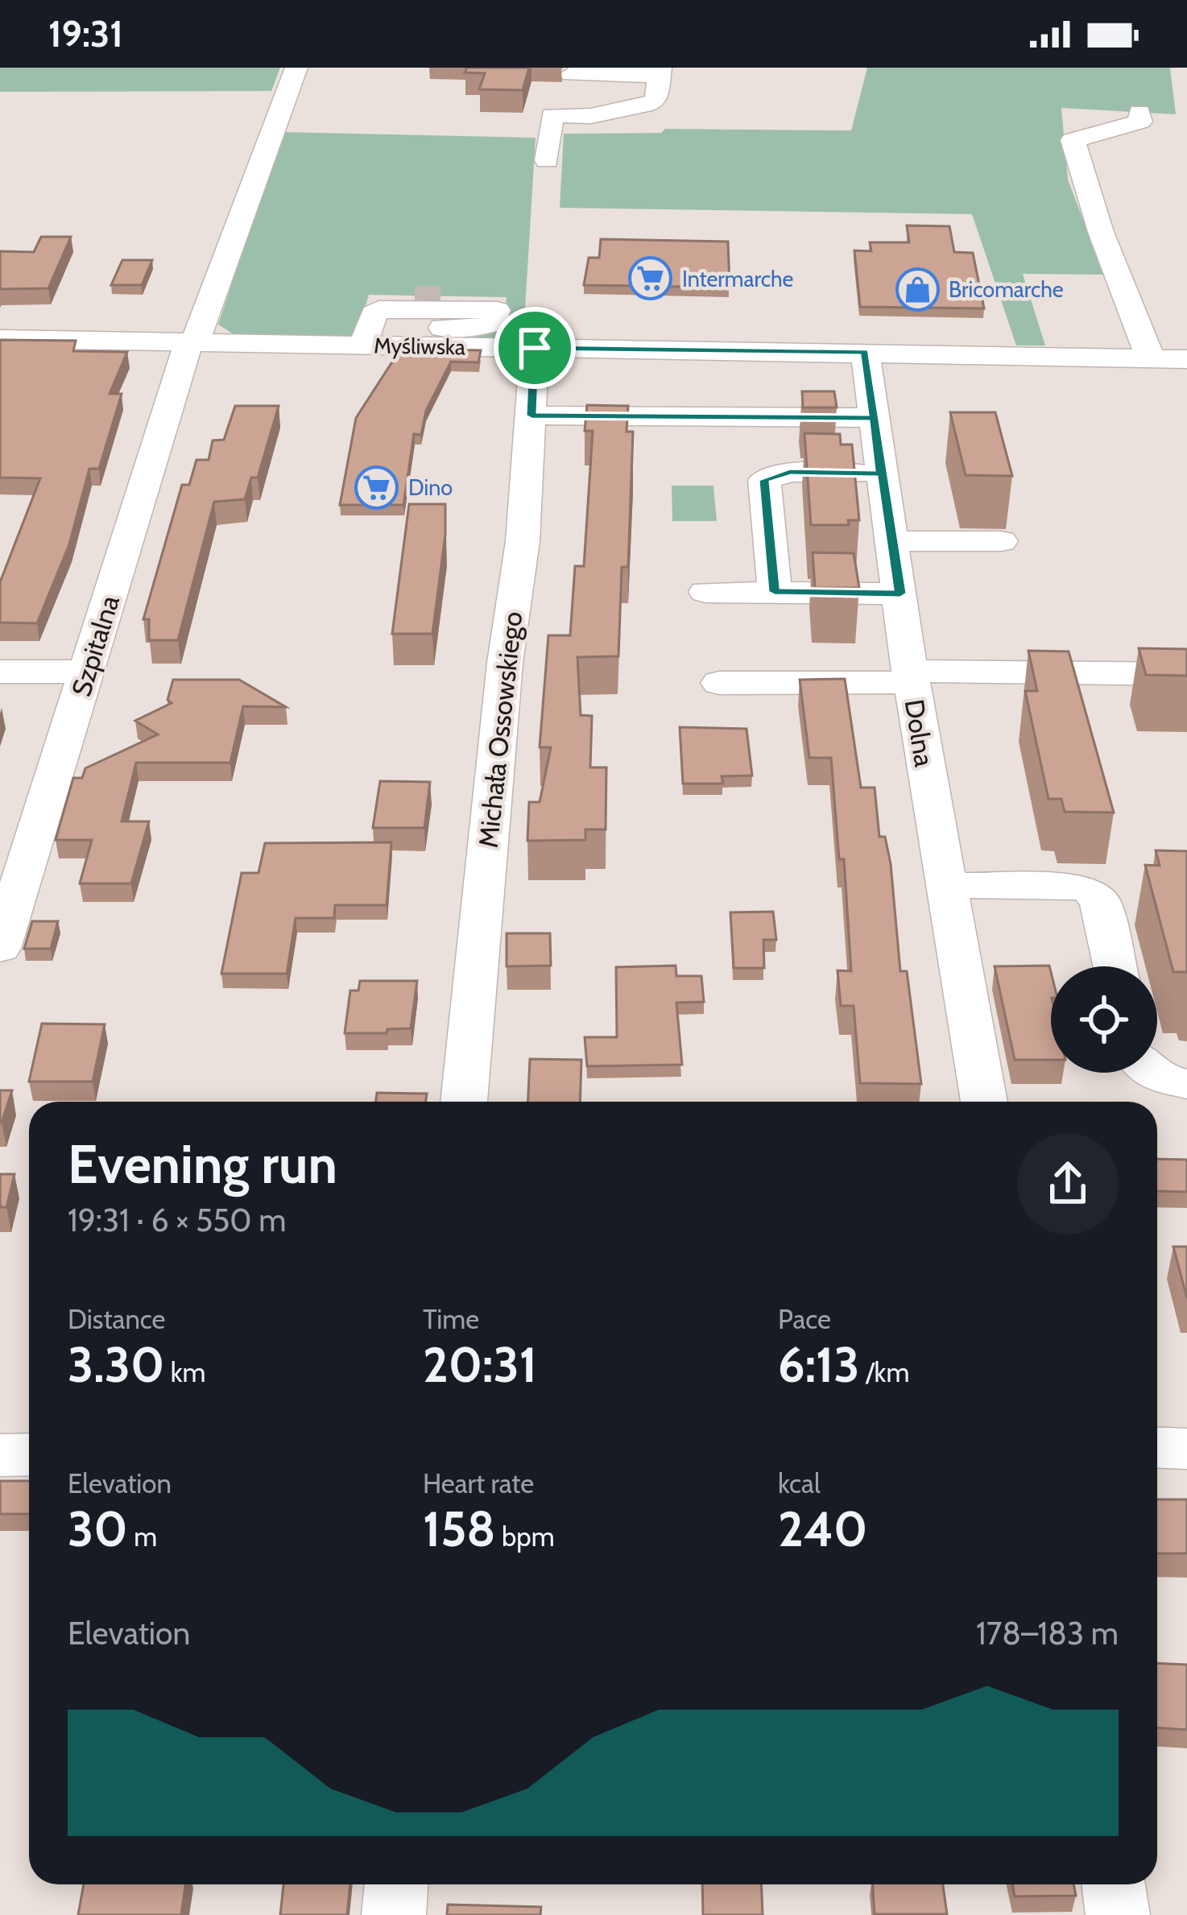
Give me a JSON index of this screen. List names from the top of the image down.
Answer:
{
  "streets": {
    "street": [
      "Myśliwska",
      "Szpitalna",
      "Michała Ossowskiego",
      "Dolna"
    ]
  },
  "crossings": [
    ["Myśliwska", "Szpitalna"],
    ["Myśliwska", "Michała Ossowskiego"],
    ["Myśliwska", "Dolna"]
  ],
  "places": {
    "supermarket": ["Intermarche", "Dino"],
    "shop": ["Bricomarche"]
  },
  "page": {
    "status": "19:31",
    "heading": ["Evening run", "19:31 · 6 × 550 m"],
    "stats": [
      ["Distance", "3.30 km"],
      ["Time", "20:31"],
      ["Pace", "6:13 /km"],
      ["Elevation", "30 m"],
      ["Heart rate", "158 bpm"],
      ["kcal", "240"]
    ],
    "chart": ["Elevation", "178–183 m"]
  }
}
